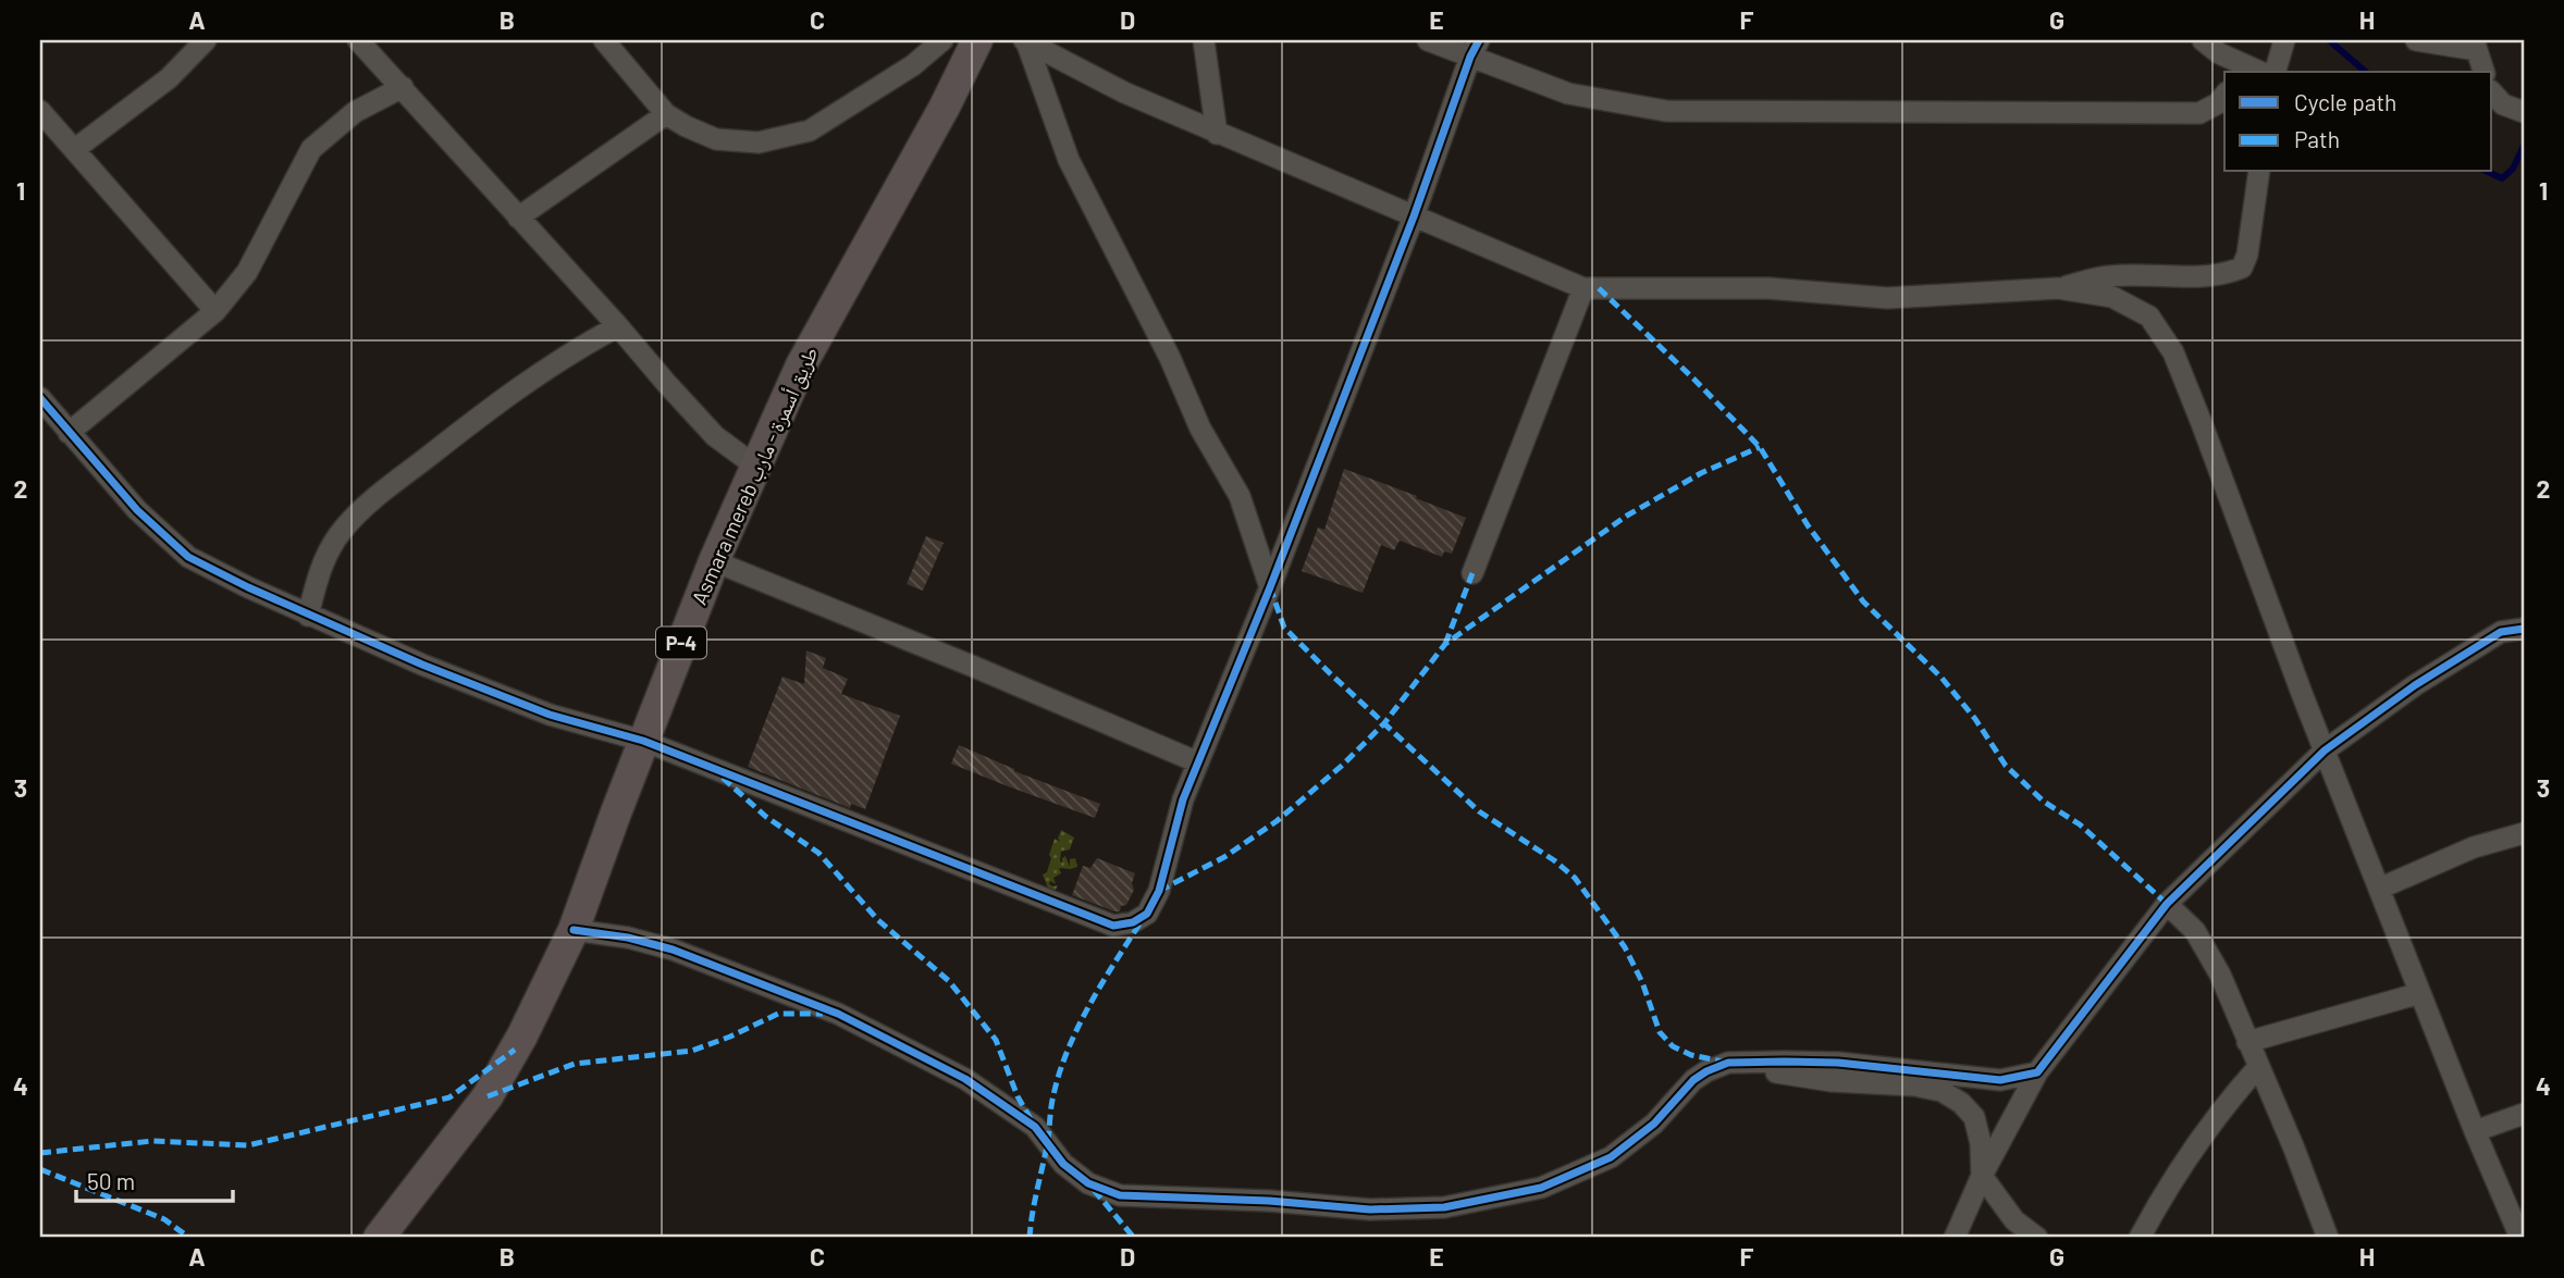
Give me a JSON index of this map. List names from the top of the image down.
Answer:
{
  "streets": {
    "highway": ["Asmara mereb طريق أسمرة - مارب", "P-4"]
  },
  "legend": ["Cycle path", "Path"],
  "scale_bar": "50 m",
  "grid": {
    "columns": [
      "A",
      "B",
      "C",
      "D",
      "E",
      "F",
      "G",
      "H"
    ],
    "rows": [
      "1",
      "2",
      "3",
      "4"
    ]
  }
}
